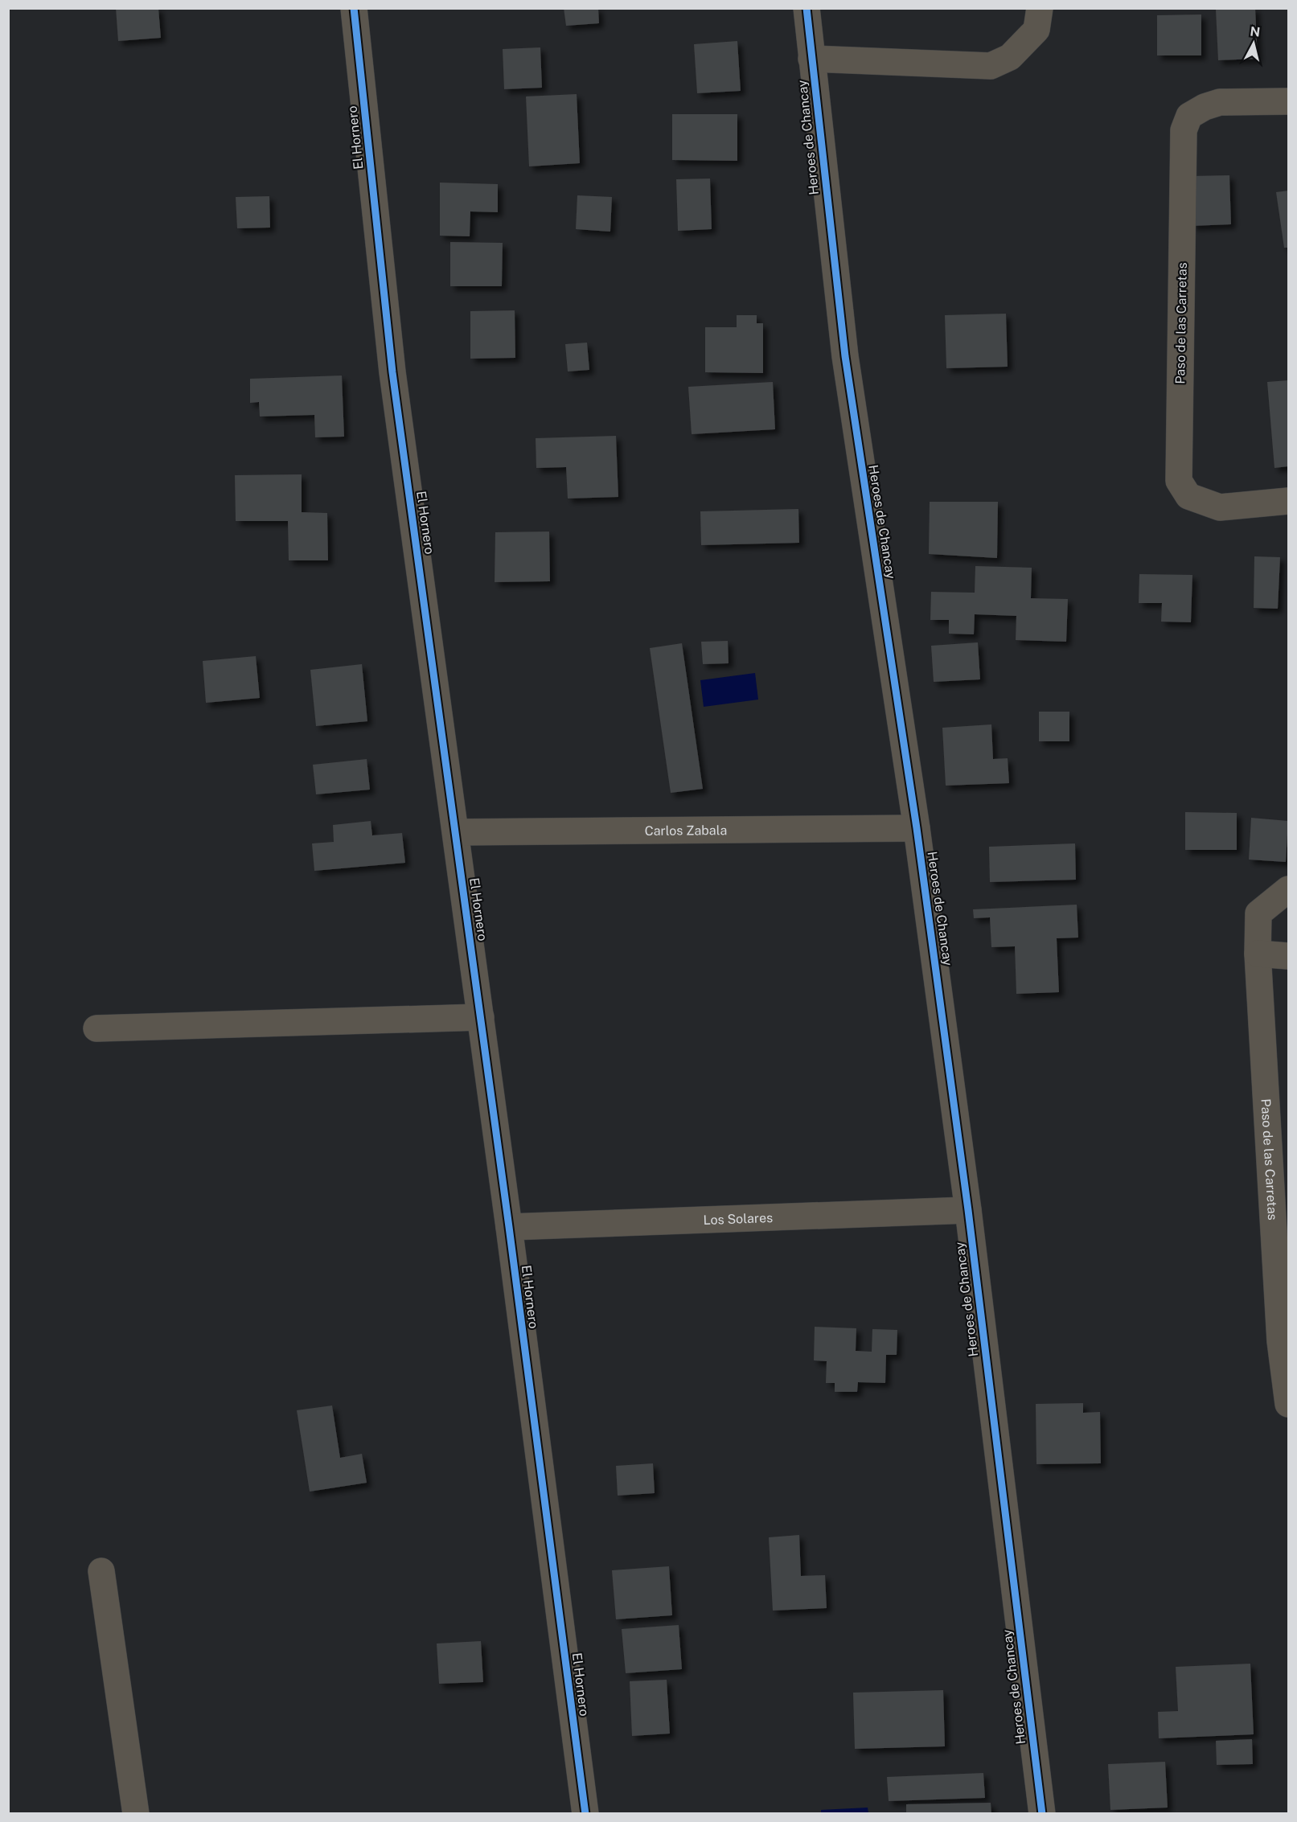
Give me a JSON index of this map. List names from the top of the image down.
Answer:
{
  "streets": {
    "street": [
      "El Hornero",
      "Heroes de Chancay",
      "Paso de las Carretas",
      "Carlos Zabala",
      "Los Solares"
    ]
  },
  "crossings": [
    ["El Hornero", "Carlos Zabala"],
    ["El Hornero", "Los Solares"],
    ["Heroes de Chancay", "Carlos Zabala"],
    ["Heroes de Chancay", "Los Solares"]
  ],
  "north": "top"
}
